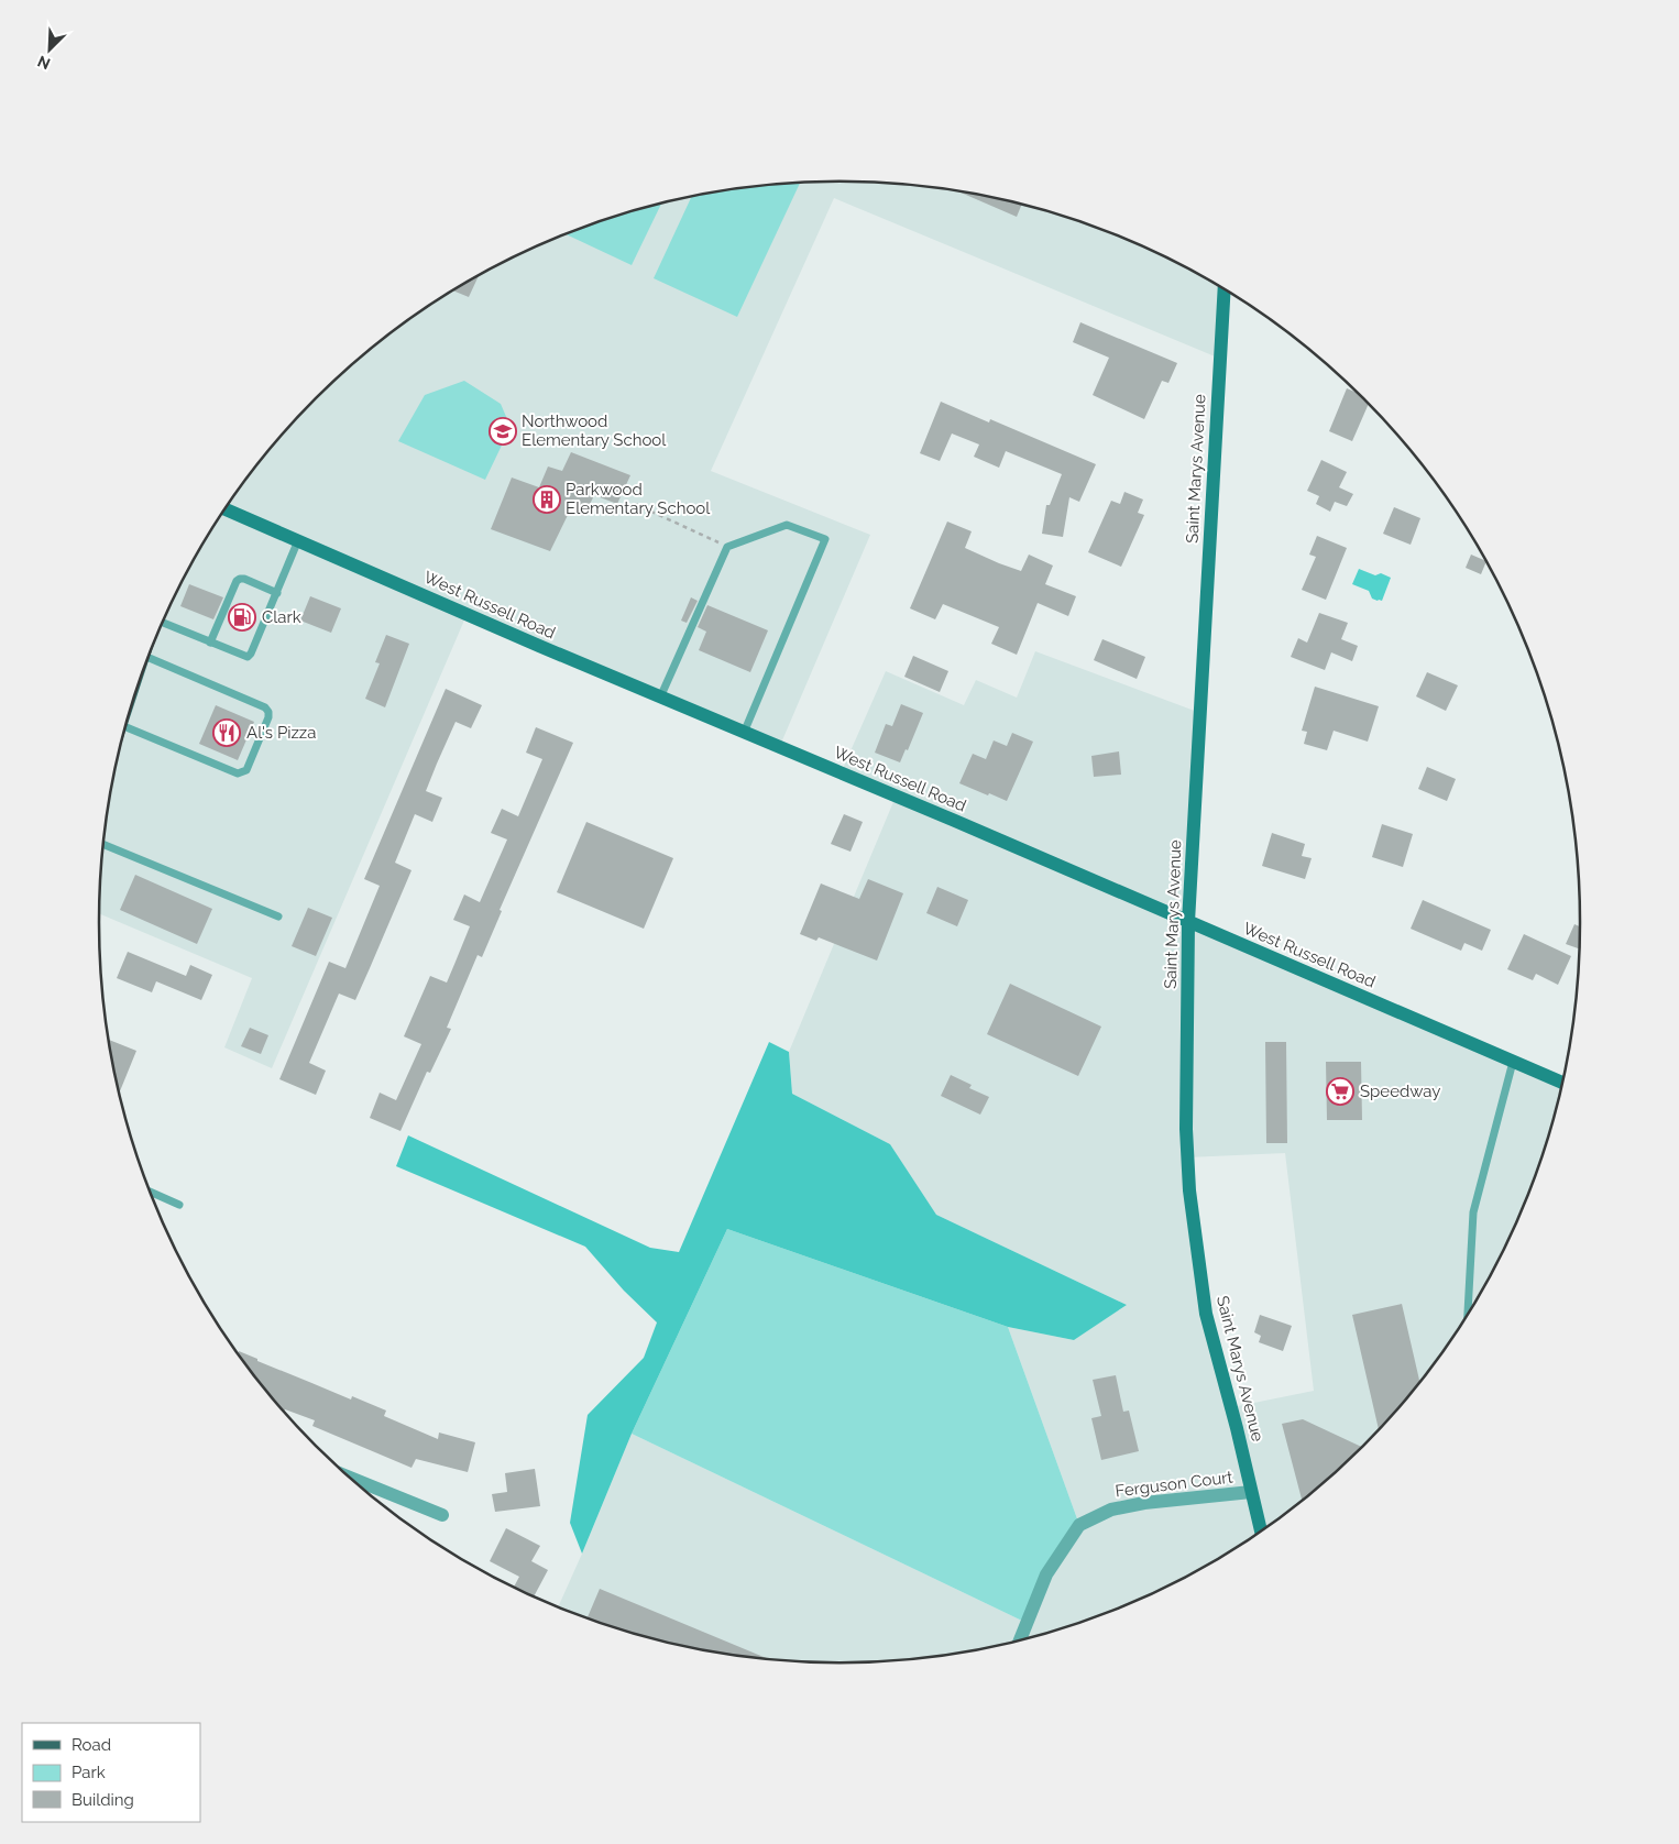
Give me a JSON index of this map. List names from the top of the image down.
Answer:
{
  "streets": {
    "main road": ["Saint Marys Avenue", "West Russell Road"],
    "street": ["Ferguson Court"]
  },
  "crossings": [
    ["Saint Marys Avenue", "West Russell Road"],
    ["Saint Marys Avenue", "Ferguson Court"]
  ],
  "places": {
    "school or university": ["Northwood Elementary School"],
    "building": ["Parkwood Elementary School"],
    "fuel station": ["Clark"],
    "restaurant": ["Al's Pizza"],
    "supermarket": ["Speedway"]
  },
  "legend": ["Road", "Park", "Building"],
  "north": "bottom left"
}
